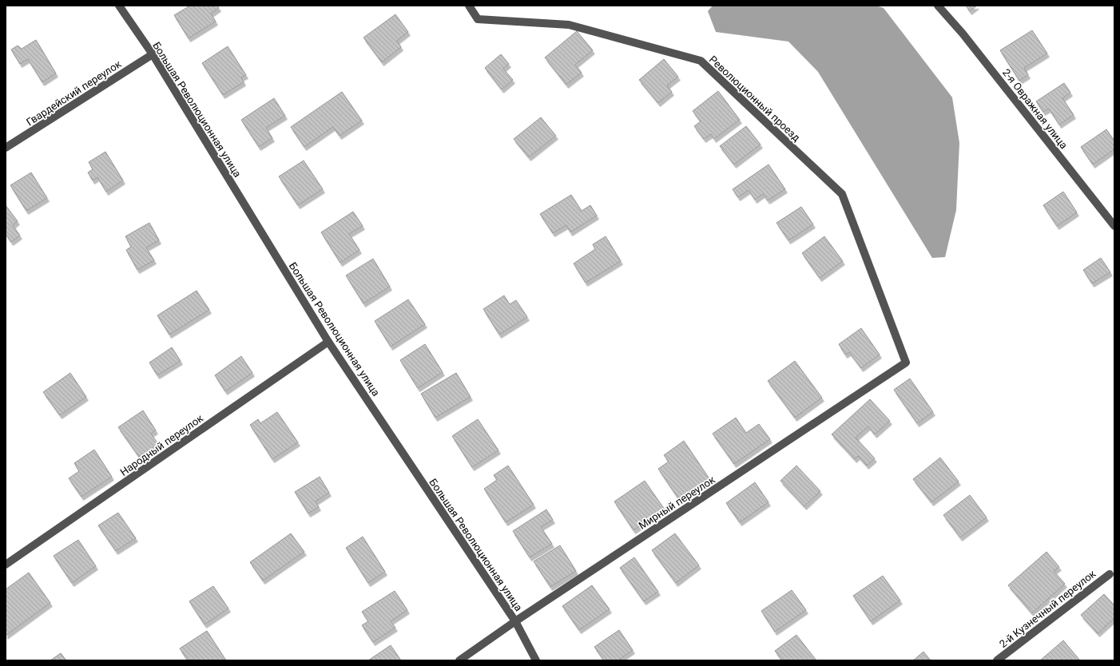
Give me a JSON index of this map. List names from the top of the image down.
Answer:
{
  "streets": {
    "street": [
      "Гвардейский переулок",
      "Революционный проезд",
      "2-я Овражная улица",
      "Большая Революционная улица",
      "Народный переулок",
      "Мирный переулок",
      "2-й Кузнечный переулок"
    ]
  },
  "crossings": [
    ["Гвардейский переулок", "Большая Революционная улица"],
    ["Революционный проезд", "Мирный переулок"],
    ["Большая Революционная улица", "Народный переулок"],
    ["Большая Революционная улица", "Мирный переулок"]
  ]
}
